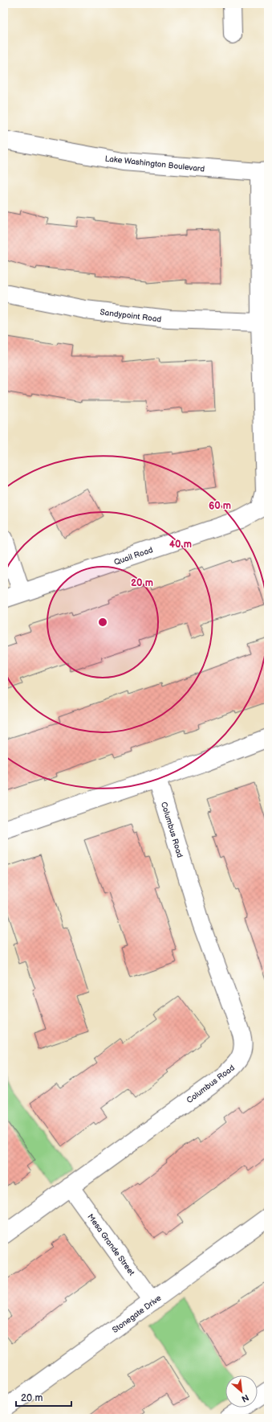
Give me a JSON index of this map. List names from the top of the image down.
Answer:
{
  "streets": {
    "street": [
      "Lake Washington Boulevard",
      "Sandypoint Road",
      "Quail Road",
      "Columbus Road",
      "Mesa Grande Street",
      "Stonegate Drive"
    ]
  },
  "crossings": [
    ["Sandypoint Road", "Quail Road"],
    ["Columbus Road", "Mesa Grande Street"],
    ["Mesa Grande Street", "Stonegate Drive"]
  ],
  "scale_bar": "20 m",
  "north": "bottom right",
  "rings": ["60 m", "40 m", "20 m"]
}
